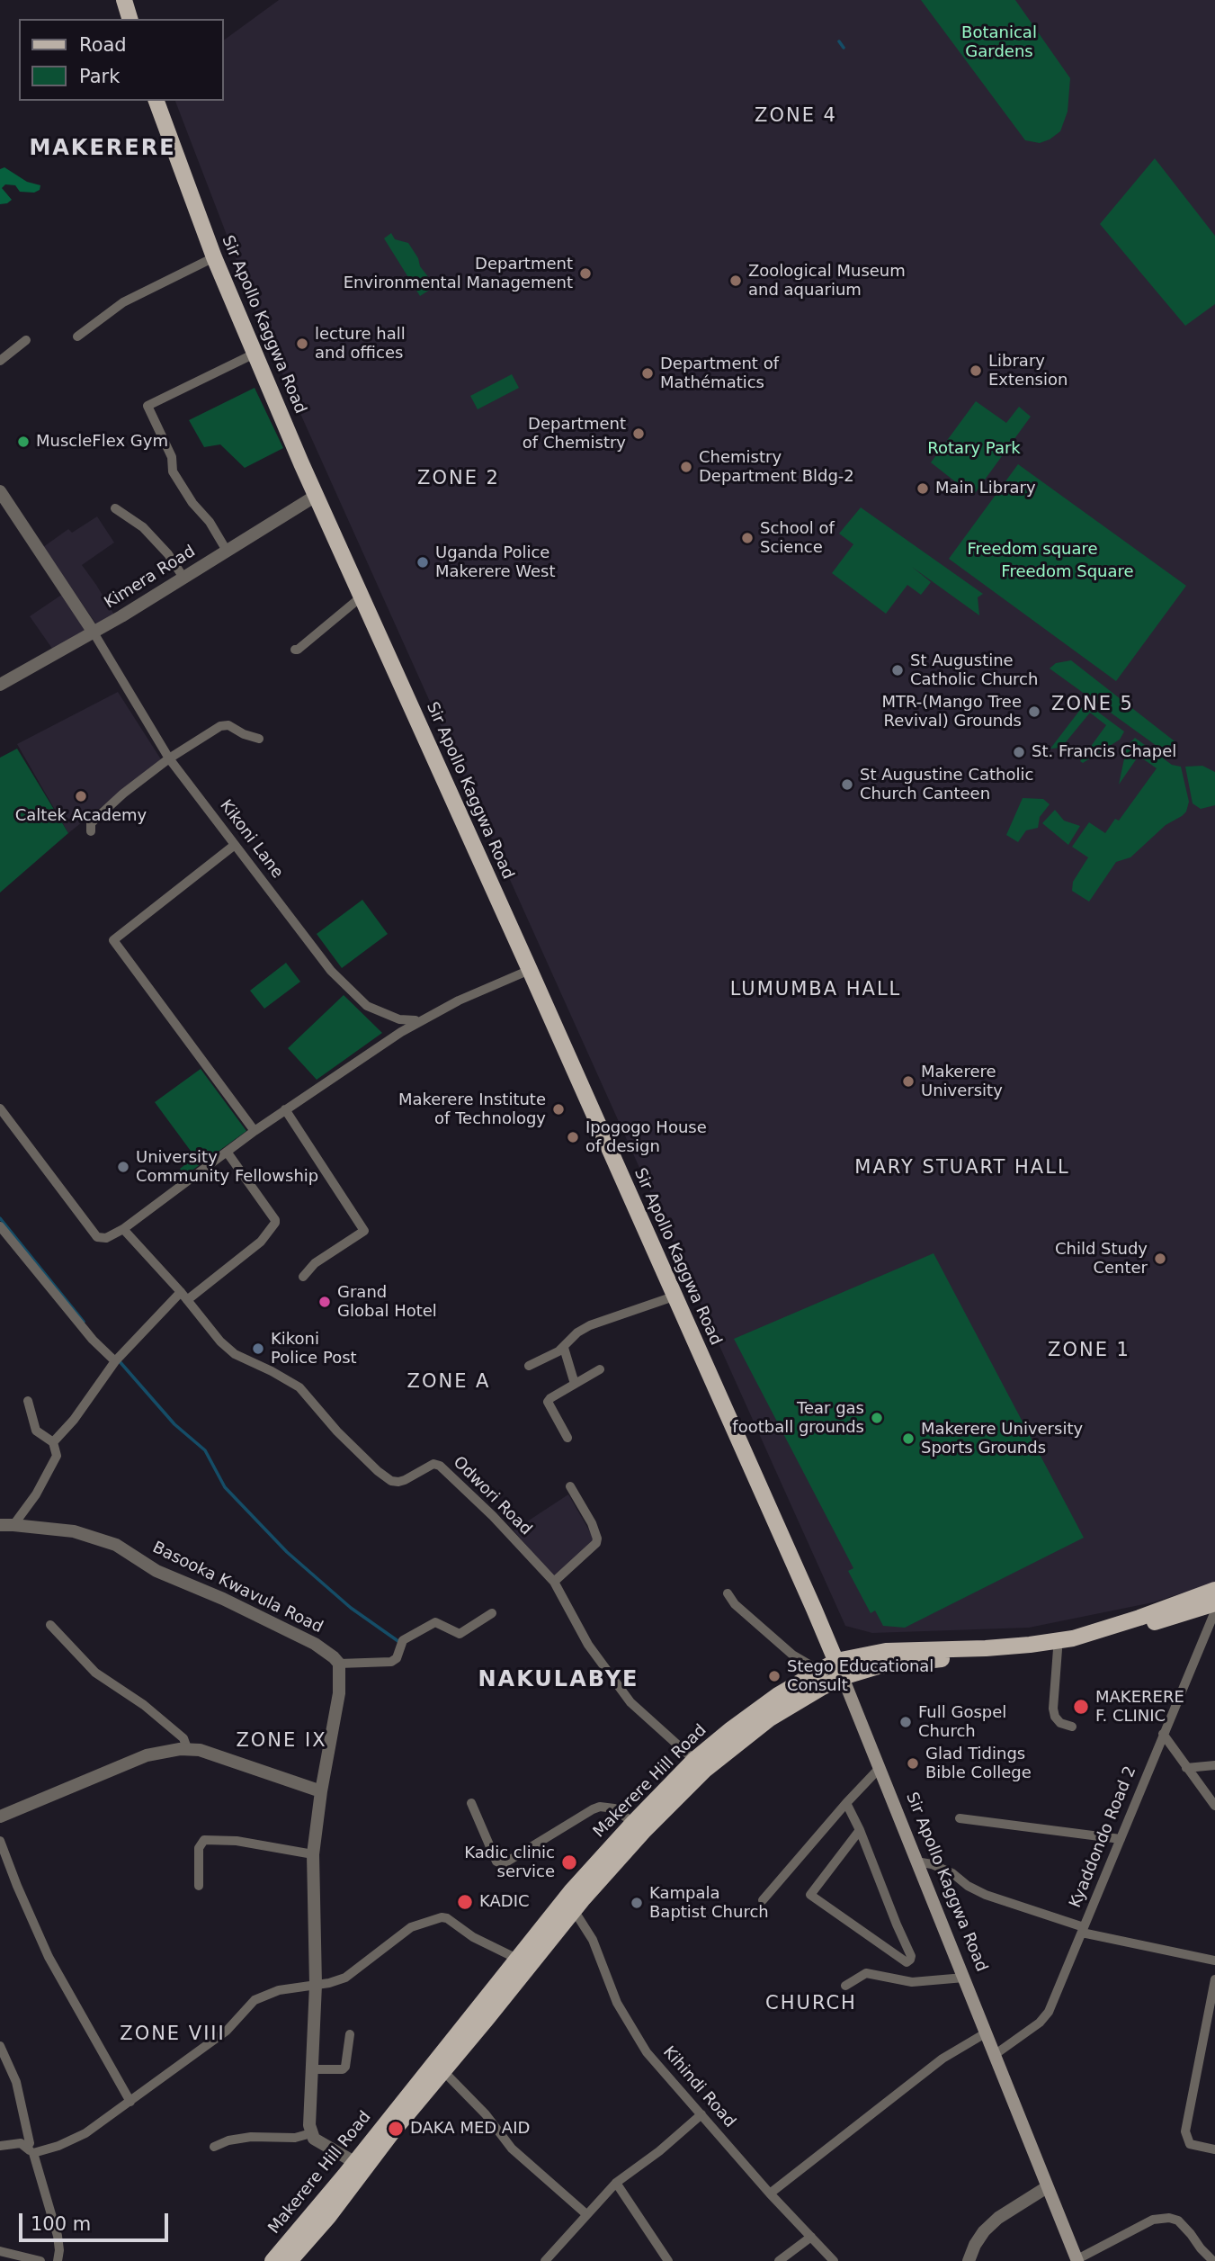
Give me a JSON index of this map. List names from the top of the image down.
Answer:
{
  "streets": {
    "main road": ["Sir Apollo Kaggwa Road", "Makerere Hill Road"],
    "street": [
      "Kimera Road",
      "Kikoni Lane",
      "Odwori Road",
      "Basooka Kwavula Road",
      "Kyaddondo Road 2",
      "Kihindi Road"
    ]
  },
  "crossings": [
    ["Sir Apollo Kaggwa Road", "Kimera Road"],
    ["Sir Apollo Kaggwa Road", "Makerere Hill Road"],
    ["Sir Apollo Kaggwa Road", "Kyaddondo Road 2"],
    ["Kimera Road", "Kikoni Lane"],
    ["Odwori Road", "Makerere Hill Road"],
    ["Makerere Hill Road", "Kihindi Road"]
  ],
  "districts": [
    "ZONE 4",
    "MAKERERE",
    "ZONE 2",
    "ZONE 5",
    "LUMUMBA HALL",
    "MARY STUART HALL",
    "ZONE 1",
    "ZONE A",
    "NAKULABYE",
    "ZONE IX",
    "CHURCH",
    "ZONE VIII"
  ],
  "parks": [
    "Botanical Gardens",
    "Rotary Park",
    "Freedom square",
    "Freedom Square"
  ],
  "places": [
    "Department Environmental Management",
    "Zoological Museum and aquarium",
    "lecture hall and offices",
    "Library Extension",
    "Department of Mathématics",
    "Department of Chemistry",
    "MuscleFlex Gym",
    "Chemistry Department Bldg-2",
    "Main Library",
    "School of Science",
    "Uganda Police Makerere West",
    "St Augustine Catholic Church",
    "MTR-(Mango Tree Revival) Grounds",
    "St. Francis Chapel",
    "St Augustine Catholic Church Canteen",
    "Caltek Academy",
    "Makerere University",
    "Makerere Institute of Technology",
    "Ipogogo House of design",
    "University Community Fellowship",
    "Child Study Center",
    "Grand Global Hotel",
    "Kikoni Police Post",
    "Tear gas football grounds",
    "Makerere University Sports Grounds",
    "Stego Educational Consult",
    "MAKERERE F. CLINIC",
    "Full Gospel Church",
    "Glad Tidings Bible College",
    "Kadic clinic service",
    "KADIC",
    "Kampala Baptist Church",
    "DAKA MED AID"
  ],
  "legend": ["Road", "Park"],
  "scale_bar": "100 m"
}
